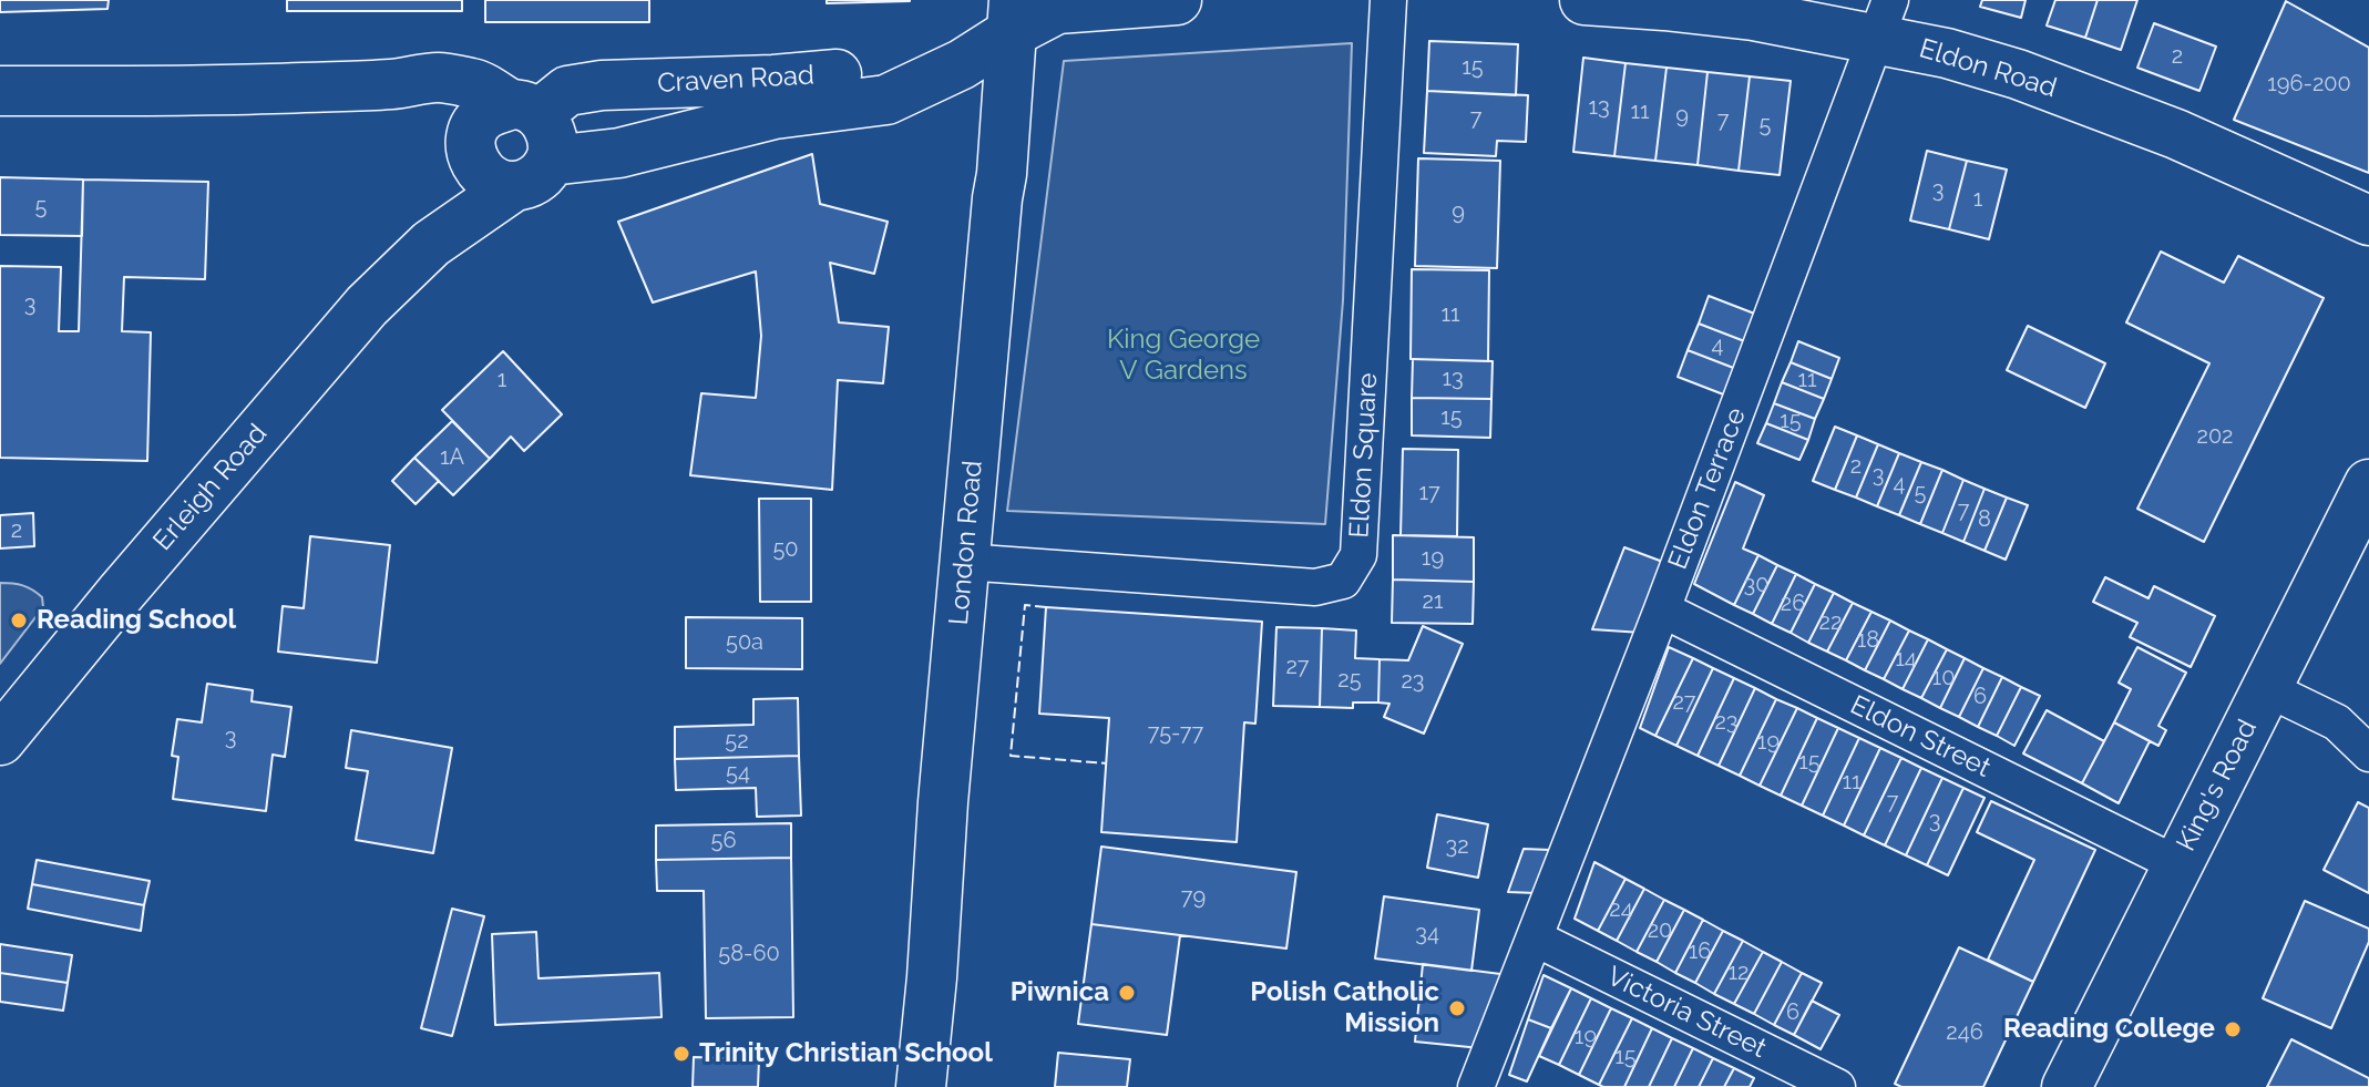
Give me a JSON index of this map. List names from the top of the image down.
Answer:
{
  "streets": {
    "street": [
      "Eldon Road",
      "Craven Road",
      "Eldon Square",
      "Erleigh Road",
      "Eldon Terrace",
      "London Road",
      "Eldon Street",
      "King's Road",
      "Victoria Street"
    ]
  },
  "crossings": [
    ["Eldon Road", "Eldon Terrace"],
    ["Craven Road", "Erleigh Road"],
    ["Craven Road", "London Road"],
    ["Eldon Square", "London Road"],
    ["Eldon Terrace", "Eldon Street"],
    ["Eldon Terrace", "Victoria Street"],
    ["Eldon Street", "King's Road"]
  ],
  "parks": ["King George V Gardens"],
  "places": [
    "Reading School",
    "Piwnica",
    "Polish Catholic Mission",
    "Reading College",
    "Trinity Christian School"
  ],
  "house_numbers": [
    "2",
    "15",
    "196-200",
    "13",
    "11",
    "9",
    "7",
    "7",
    "5",
    "3",
    "1",
    "5",
    "9",
    "3",
    "11",
    "4",
    "13",
    "1",
    "11",
    "15",
    "15",
    "202",
    "1A",
    "2",
    "3",
    "4",
    "17",
    "5",
    "7",
    "8",
    "2",
    "50",
    "19",
    "30",
    "21",
    "26",
    "22",
    "18",
    "50a",
    "14",
    "27",
    "10",
    "25",
    "23",
    "6",
    "27",
    "23",
    "75-77",
    "3",
    "52",
    "19",
    "15",
    "54",
    "11",
    "7",
    "3",
    "56",
    "32",
    "79",
    "24",
    "20",
    "34",
    "16",
    "58-60",
    "12",
    "6",
    "246",
    "19",
    "15"
  ]
}
